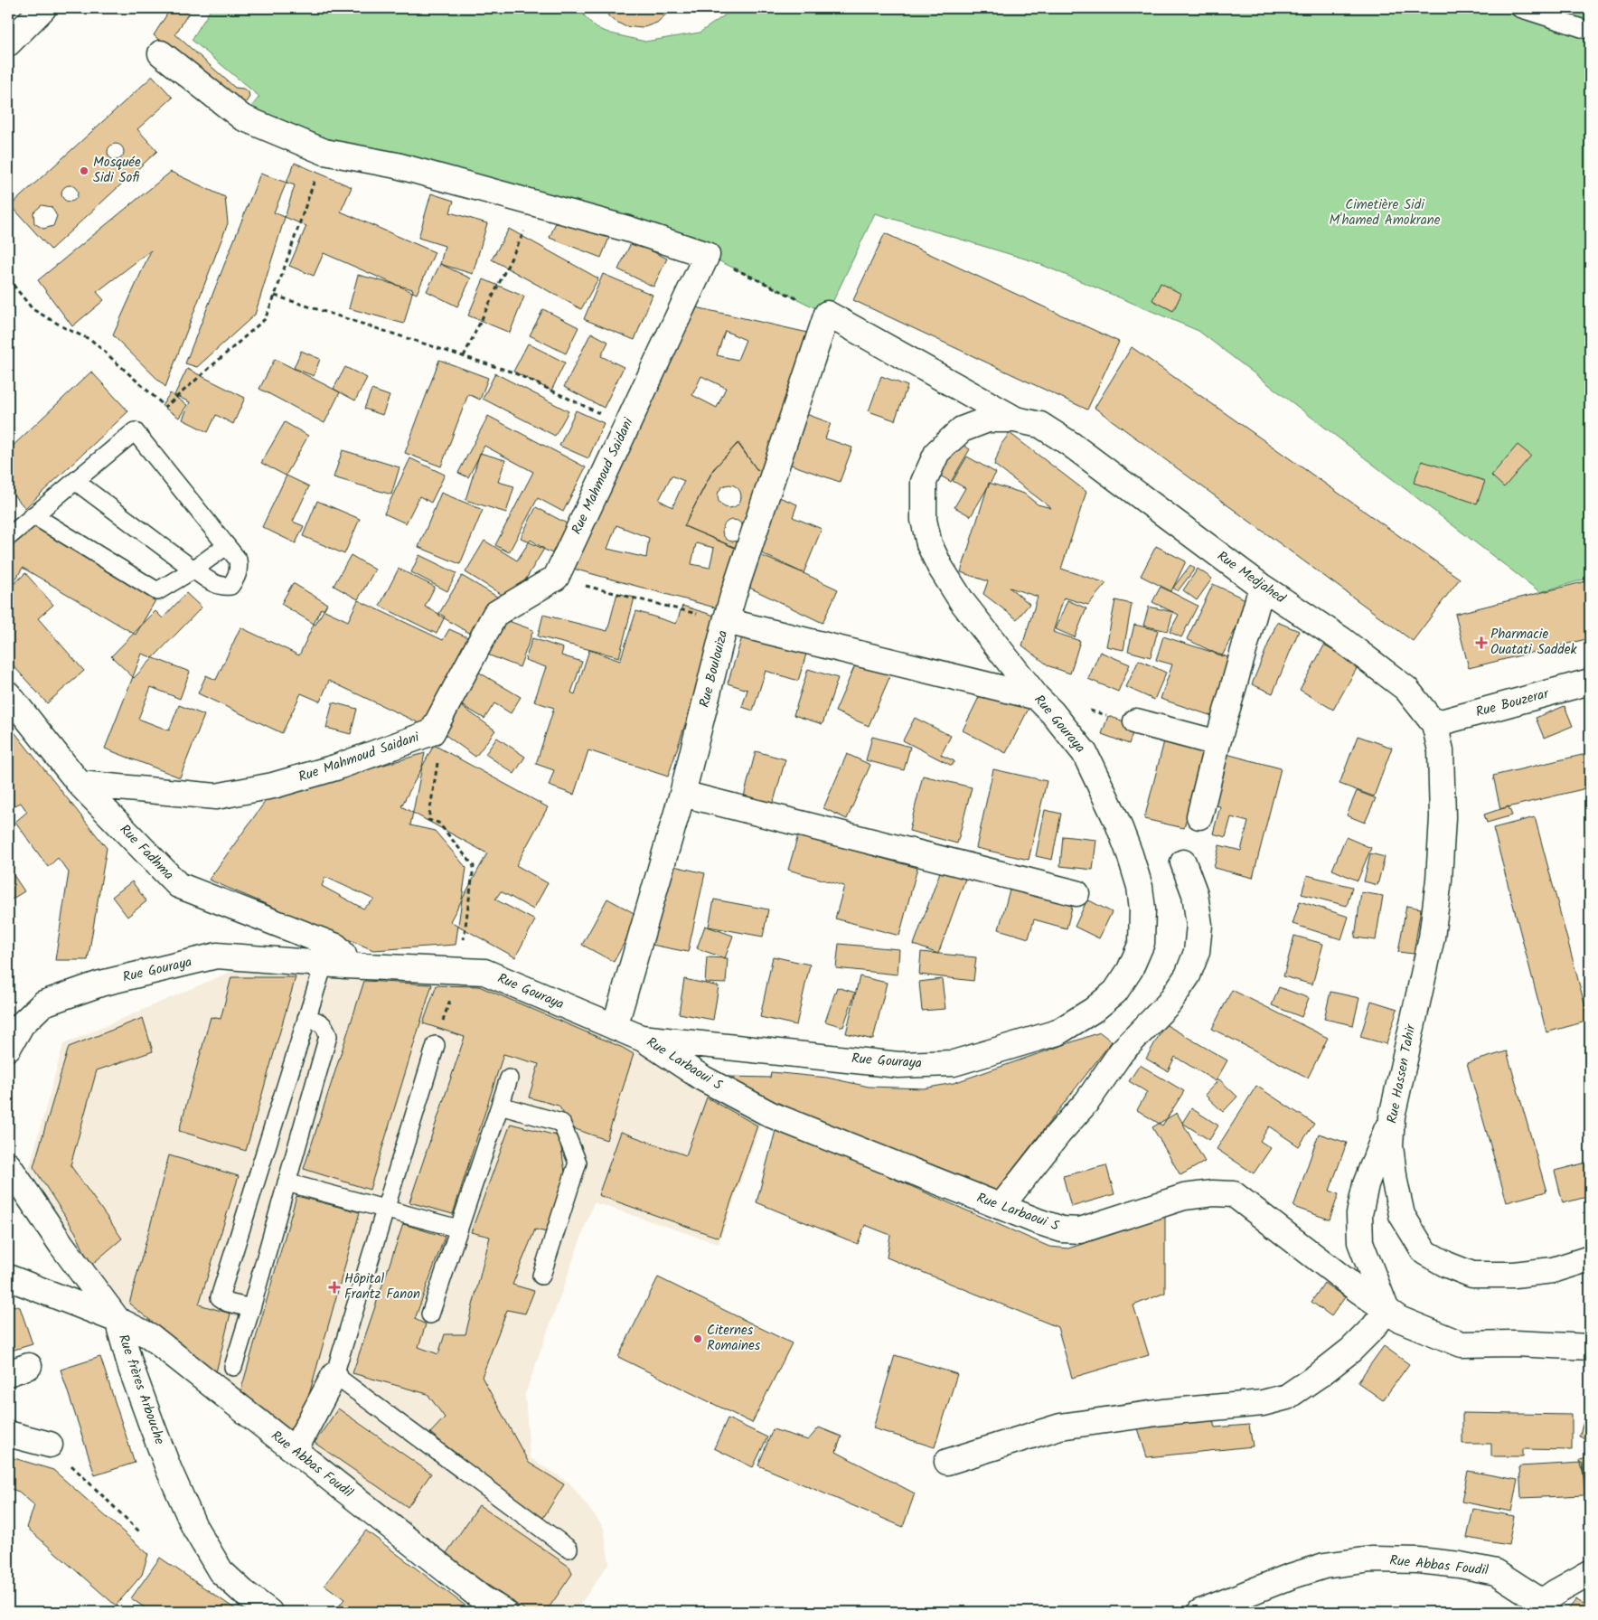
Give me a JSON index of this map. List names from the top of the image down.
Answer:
{
  "streets": {
    "street": [
      "Rue Mahmoud Saidani",
      "Rue Medjahed",
      "Rue Boulouiza",
      "Rue Bouzerar",
      "Rue Gouraya",
      "Rue Fadhma",
      "Rue Larbaoui S",
      "Rue Hassen Tahir",
      "Rue frères Arbouche",
      "Rue Abbas Foudil"
    ]
  },
  "crossings": [
    ["Rue Mahmoud Saidani", "Rue Fadhma"],
    ["Rue Medjahed", "Rue Bouzerar"],
    ["Rue Medjahed", "Rue Gouraya"],
    ["Rue Medjahed", "Rue Hassen Tahir"],
    ["Rue Boulouiza", "Rue Gouraya"],
    ["Rue Gouraya", "Rue Fadhma"],
    ["Rue Gouraya", "Rue Larbaoui S"],
    ["Rue frères Arbouche", "Rue Abbas Foudil"]
  ],
  "parks": ["Cimetière Sidi M'hamed Amokrane"],
  "places": {
    "other": ["Mosquée Sidi Sofi", "Citernes Romaines"],
    "health": ["Pharmacie Ouatati Saddek", "Hôpital Frantz Fanon"]
  }
}
